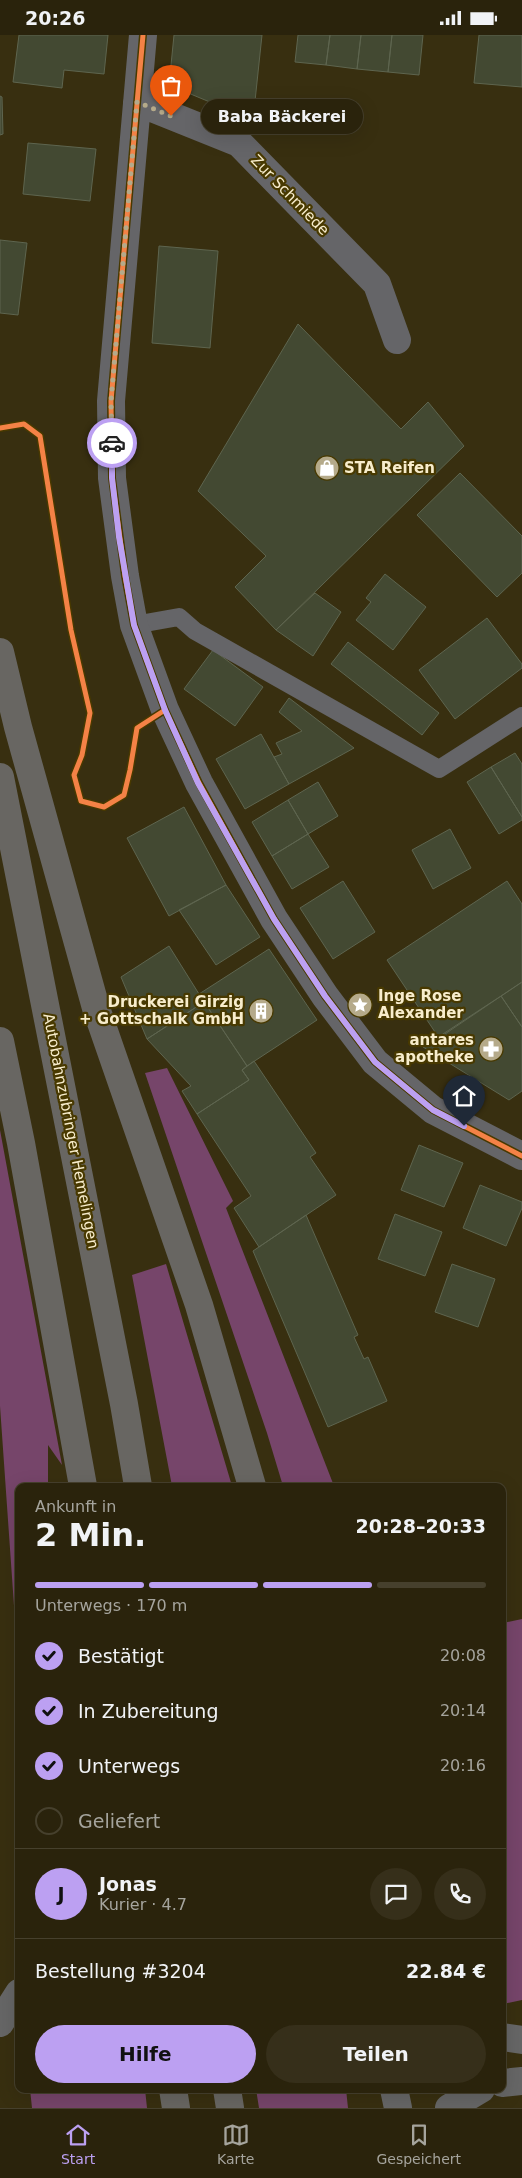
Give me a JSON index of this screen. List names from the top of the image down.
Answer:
{
  "streets": {
    "highway": ["Autobahnzubringer Hemelingen"],
    "street": ["Zur Schmiede"]
  },
  "places": {
    "other": ["Baba Bäckerei"],
    "shop": ["STA Reifen"],
    "place": ["Inge Rose Alexander"],
    "building": ["Druckerei Girzig + Gottschalk GmbH"],
    "pharmacy": ["antares apotheke"]
  },
  "page": {
    "status": "20:26",
    "bubble": "Baba Bäckerei",
    "heading": ["2 Min.", "Ankunft in", "20:28–20:33"],
    "panel": [
      "Jonas",
      "Kurier · 4.7",
      "Bestellung #3204",
      "22.84 €"
    ],
    "bar": "Unterwegs · 170 m",
    "list": [
      ["Bestätigt", "20:08"],
      ["In Zubereitung", "20:14"],
      ["Unterwegs", "20:16"],
      "Geliefert"
    ],
    "round": "J",
    "buttons": ["Hilfe", "Teilen"],
    "tabs": ["Start", "Karte", "Gespeichert"]
  }
}
